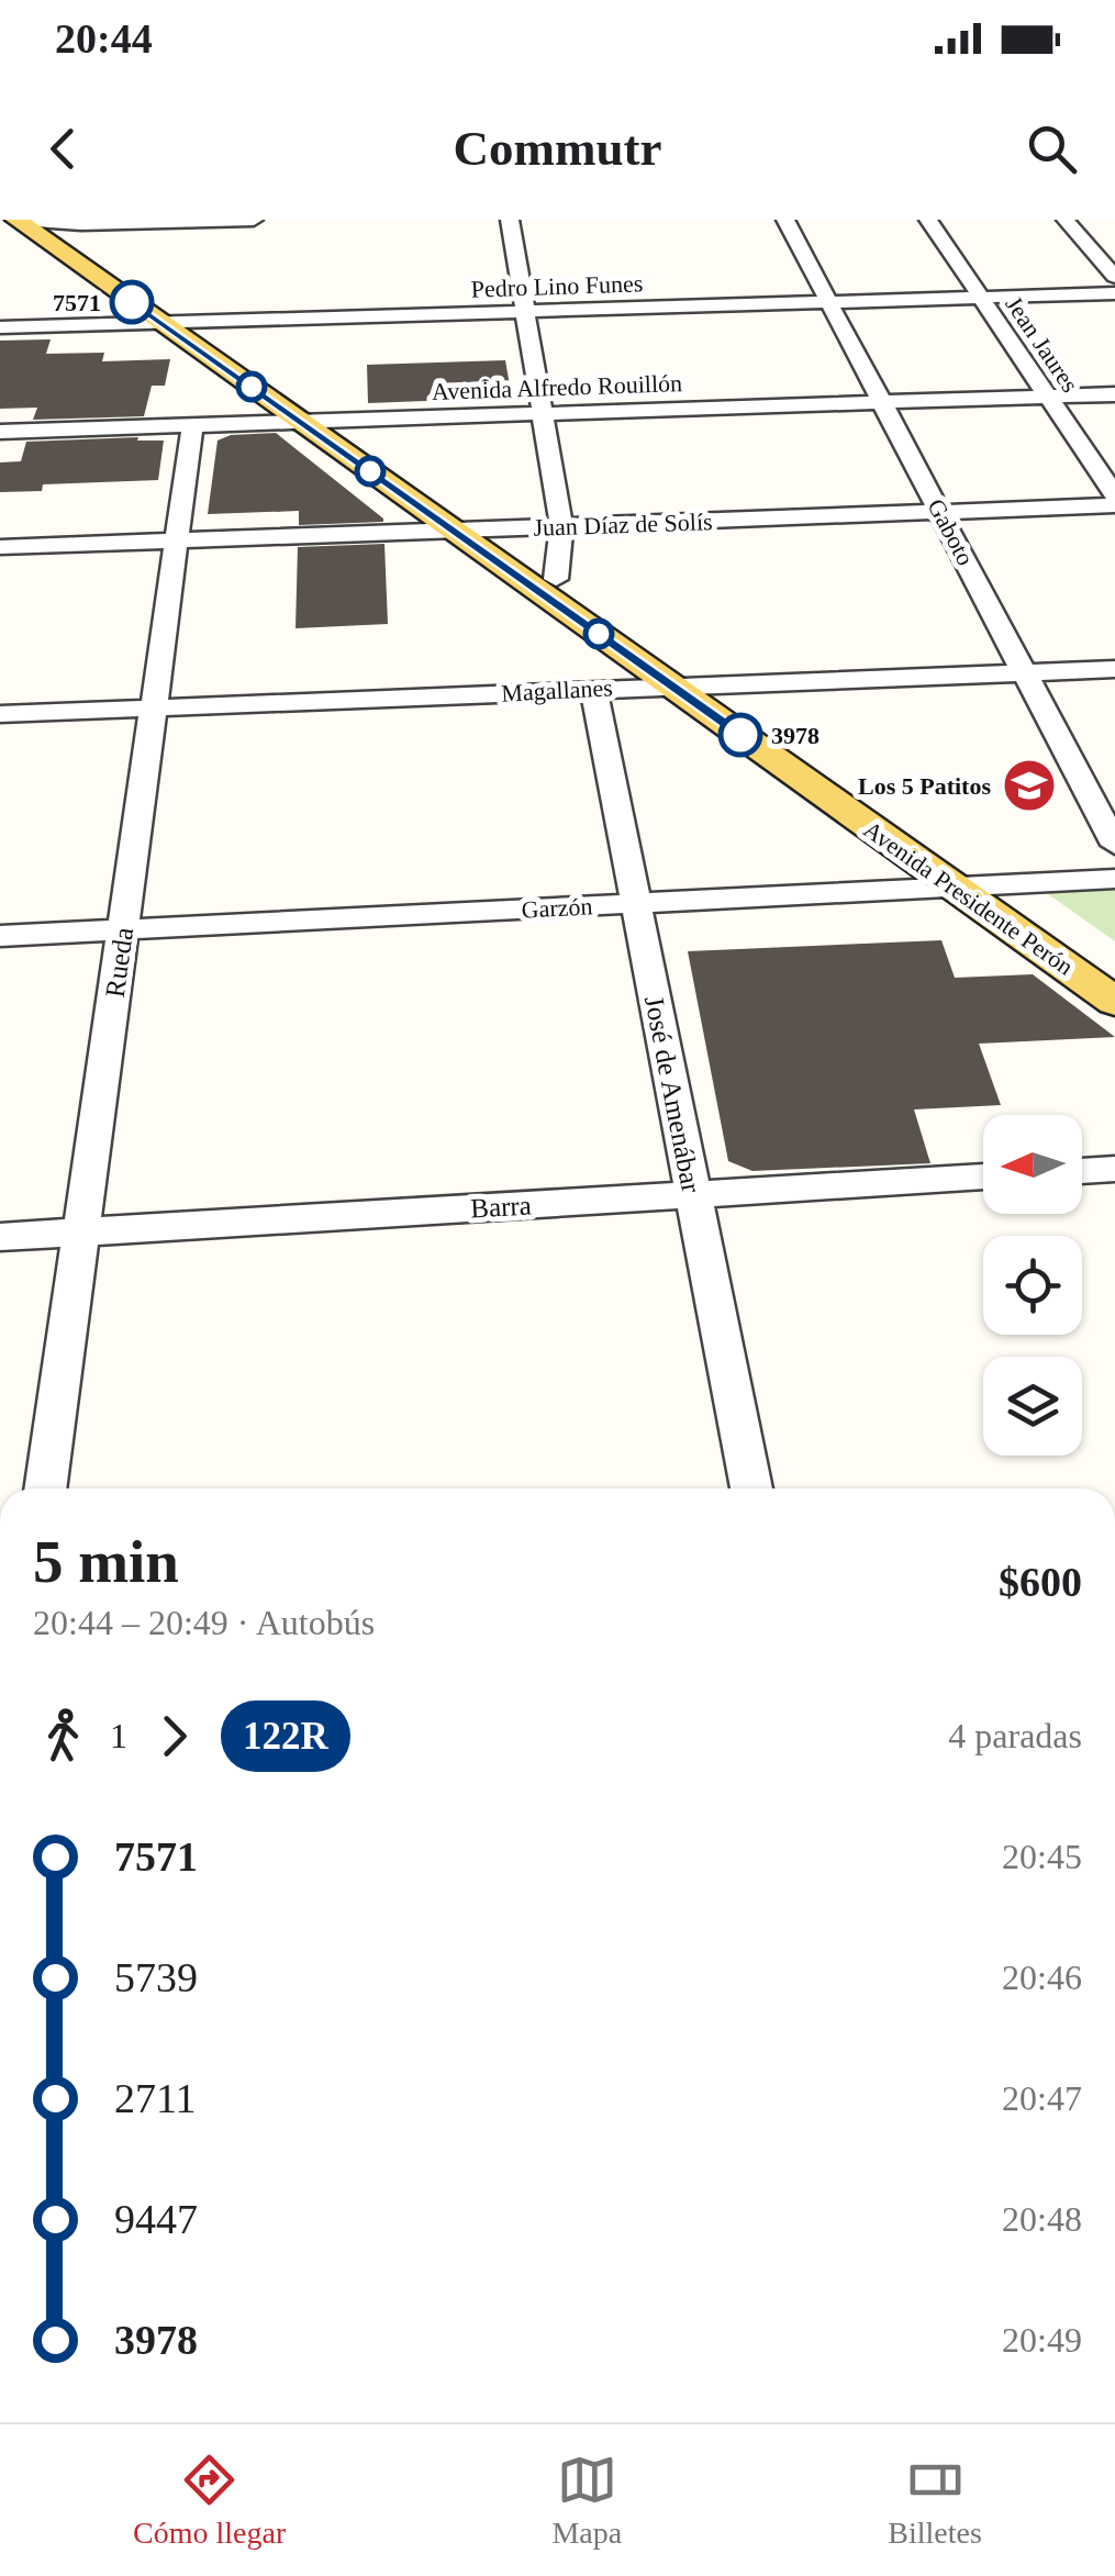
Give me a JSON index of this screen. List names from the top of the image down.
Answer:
{
  "streets": {
    "main road": ["Avenida Presidente Perón"],
    "street": [
      "Pedro Lino Funes",
      "Jean Jaures",
      "Avenida Alfredo Rouillón",
      "Juan Díaz de Solís",
      "Gaboto",
      "Magallanes",
      "Garzón",
      "Rueda",
      "José de Amenábar",
      "Barra"
    ]
  },
  "crossings": [
    ["Pedro Lino Funes", "Jean Jaures"],
    ["Pedro Lino Funes", "Gaboto"],
    ["Pedro Lino Funes", "Avenida Presidente Perón"],
    ["Jean Jaures", "Avenida Alfredo Rouillón"],
    ["Avenida Alfredo Rouillón", "Gaboto"],
    ["Avenida Alfredo Rouillón", "Avenida Presidente Perón"],
    ["Avenida Alfredo Rouillón", "Rueda"],
    ["Juan Díaz de Solís", "Gaboto"],
    ["Juan Díaz de Solís", "Avenida Presidente Perón"],
    ["Juan Díaz de Solís", "Rueda"],
    ["Gaboto", "Magallanes"],
    ["Magallanes", "Avenida Presidente Perón"],
    ["Magallanes", "Rueda"],
    ["Magallanes", "José de Amenábar"],
    ["Avenida Presidente Perón", "Garzón"],
    ["Garzón", "Rueda"],
    ["Garzón", "José de Amenábar"],
    ["Rueda", "Barra"],
    ["José de Amenábar", "Barra"]
  ],
  "places": {
    "other": ["7571", "3978"],
    "school or university": ["Los 5 Patitos"]
  },
  "lines": ["bus line 122R"],
  "north": "left",
  "page": {
    "status": "20:44",
    "header": "Commutr",
    "heading": ["5 min", "20:44 – 20:49 · Autobús", "$600"],
    "legs": ["1", "122R", "4 paradas"],
    "list": [
      {
        "name": "7571",
        "value": "20:45"
      },
      {
        "name": "5739",
        "value": "20:46"
      },
      {
        "name": "2711",
        "value": "20:47"
      },
      {
        "name": "9447",
        "value": "20:48"
      },
      {
        "name": "3978",
        "value": "20:49"
      }
    ],
    "tabs": ["Cómo llegar", "Mapa", "Billetes"]
  }
}
